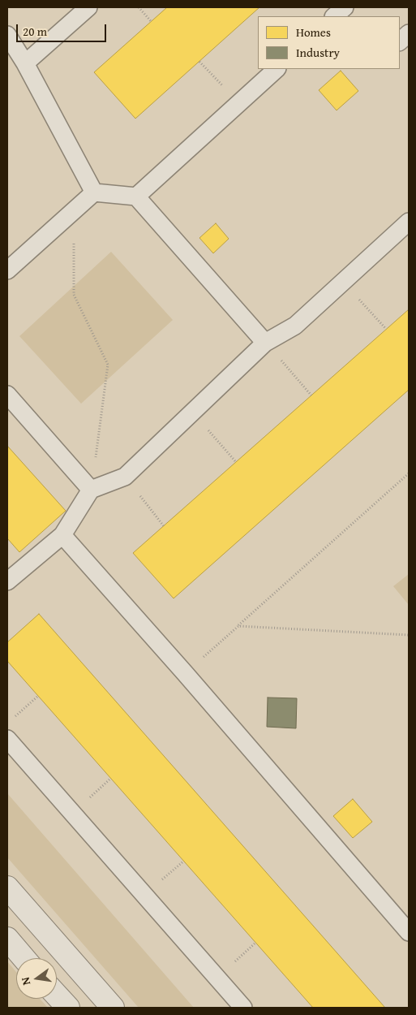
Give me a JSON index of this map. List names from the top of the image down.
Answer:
{
  "legend": ["Homes", "Industry"],
  "scale_bar": "20 m",
  "north": "left"
}
